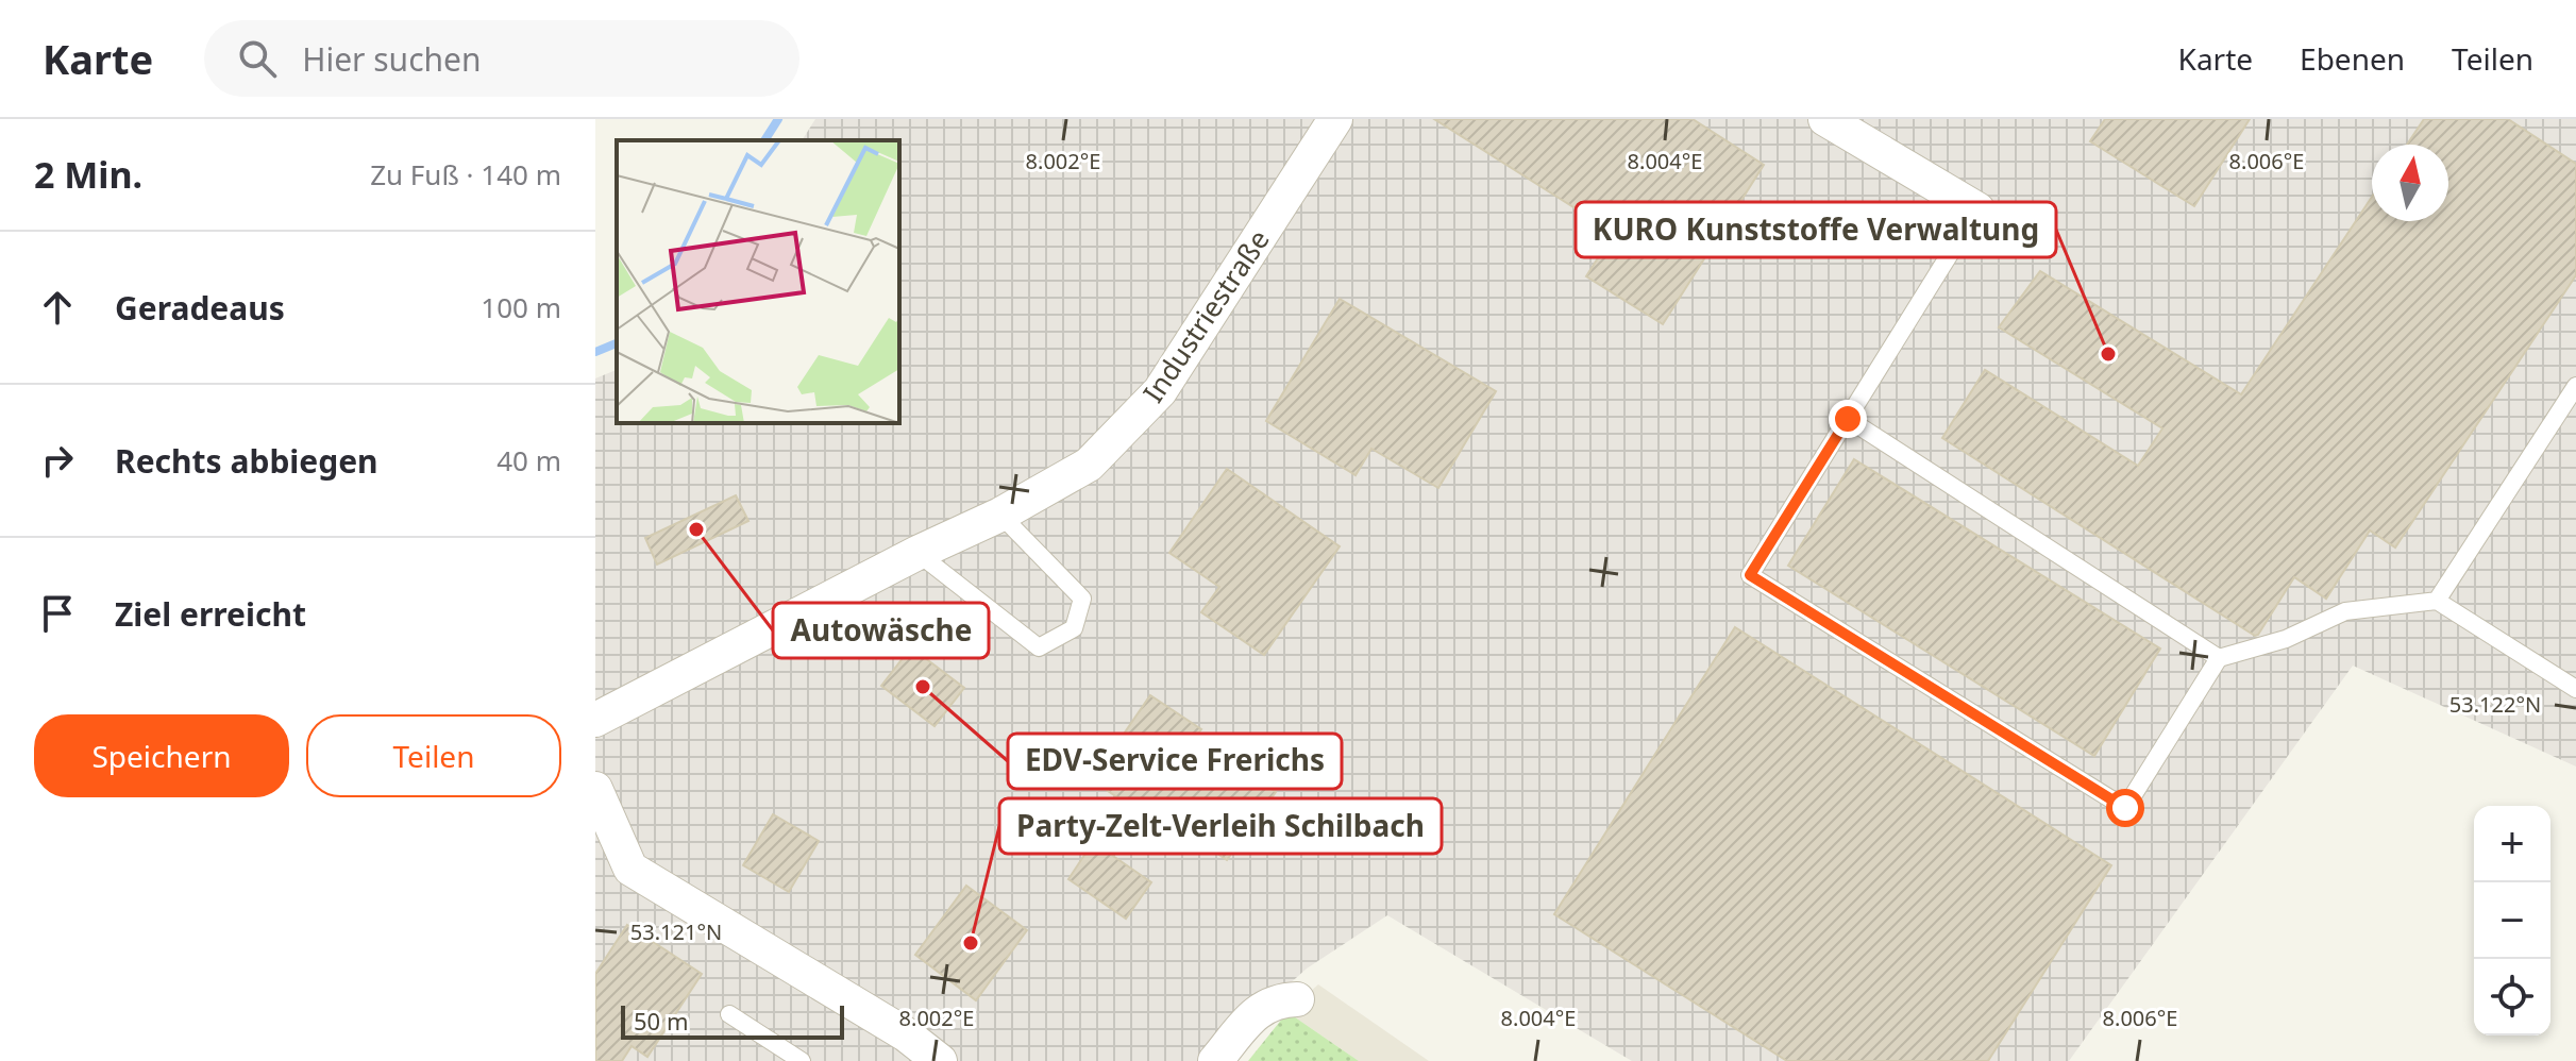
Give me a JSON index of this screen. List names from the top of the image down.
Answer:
{
  "streets": {
    "street": ["Industriestraße"]
  },
  "places": [
    "KURO Kunststoffe Verwaltung",
    "Autowäsche",
    "EDV-Service Frerichs",
    "Party-Zelt-Verleih Schilbach"
  ],
  "scale_bar": "50 m",
  "north": "top",
  "page": {
    "header": "Karte",
    "search": "Hier suchen",
    "nav": ["Karte", "Ebenen", "Teilen"],
    "heading": ["2 Min.", "Zu Fuß · 140 m"],
    "list": [
      ["Geradeaus", "100 m"],
      ["Rechts abbiegen", "40 m"],
      "Ziel erreicht"
    ],
    "buttons": ["Speichern", "Teilen"],
    "map_buttons": ["+", "−"],
    "scale": "50 m"
  },
  "coordinates": [
    "8.002°E",
    "8.004°E",
    "8.006°E",
    "53.122°N",
    "53.121°N"
  ]
}
